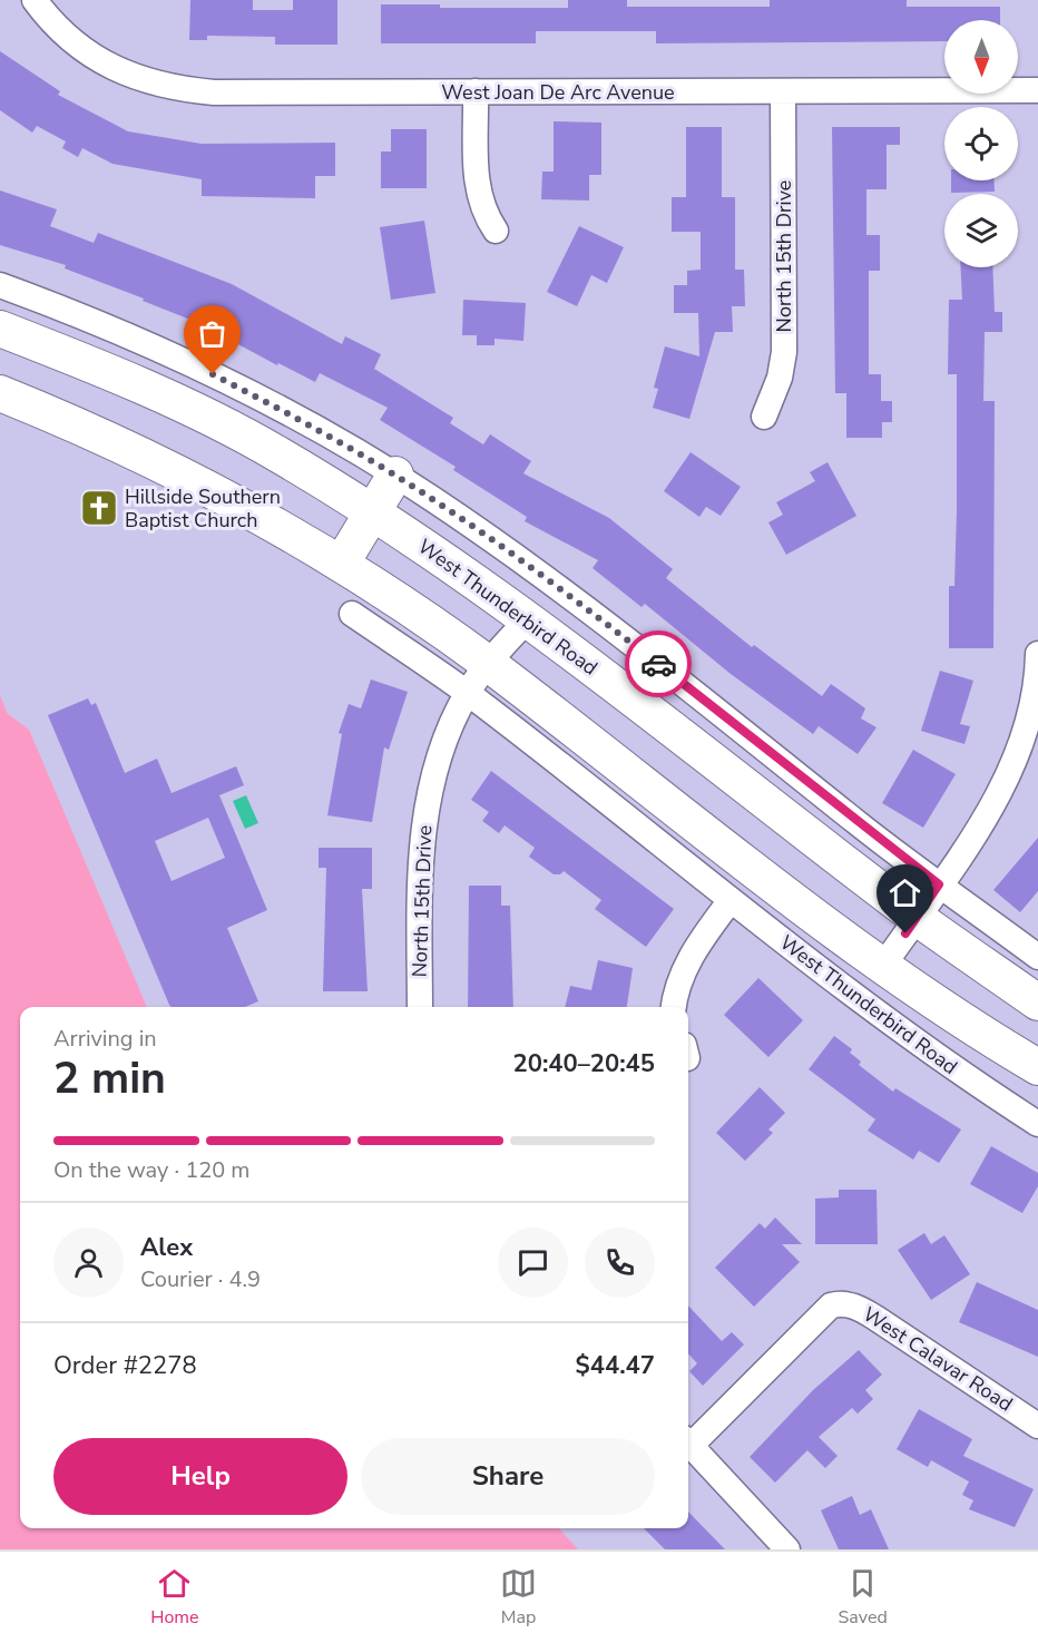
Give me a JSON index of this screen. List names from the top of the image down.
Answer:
{
  "streets": {
    "main road": ["West Thunderbird Road"],
    "street": ["West Joan De Arc Avenue", "North 15th Drive", "West Calavar Road"]
  },
  "crossings": [
    ["West Joan De Arc Avenue", "North 15th Drive"],
    ["North 15th Drive", "West Thunderbird Road"]
  ],
  "places": {
    "church": ["Hillside Southern Baptist Church"]
  },
  "north": "bottom",
  "page": {
    "heading": ["2 min", "Arriving in", "20:40–20:45"],
    "panel": [
      "Alex",
      "Courier · 4.9",
      "Order #2278",
      "$44.47"
    ],
    "bar": "On the way · 120 m",
    "buttons": ["Help", "Share"],
    "tabs": ["Home", "Map", "Saved"]
  }
}
